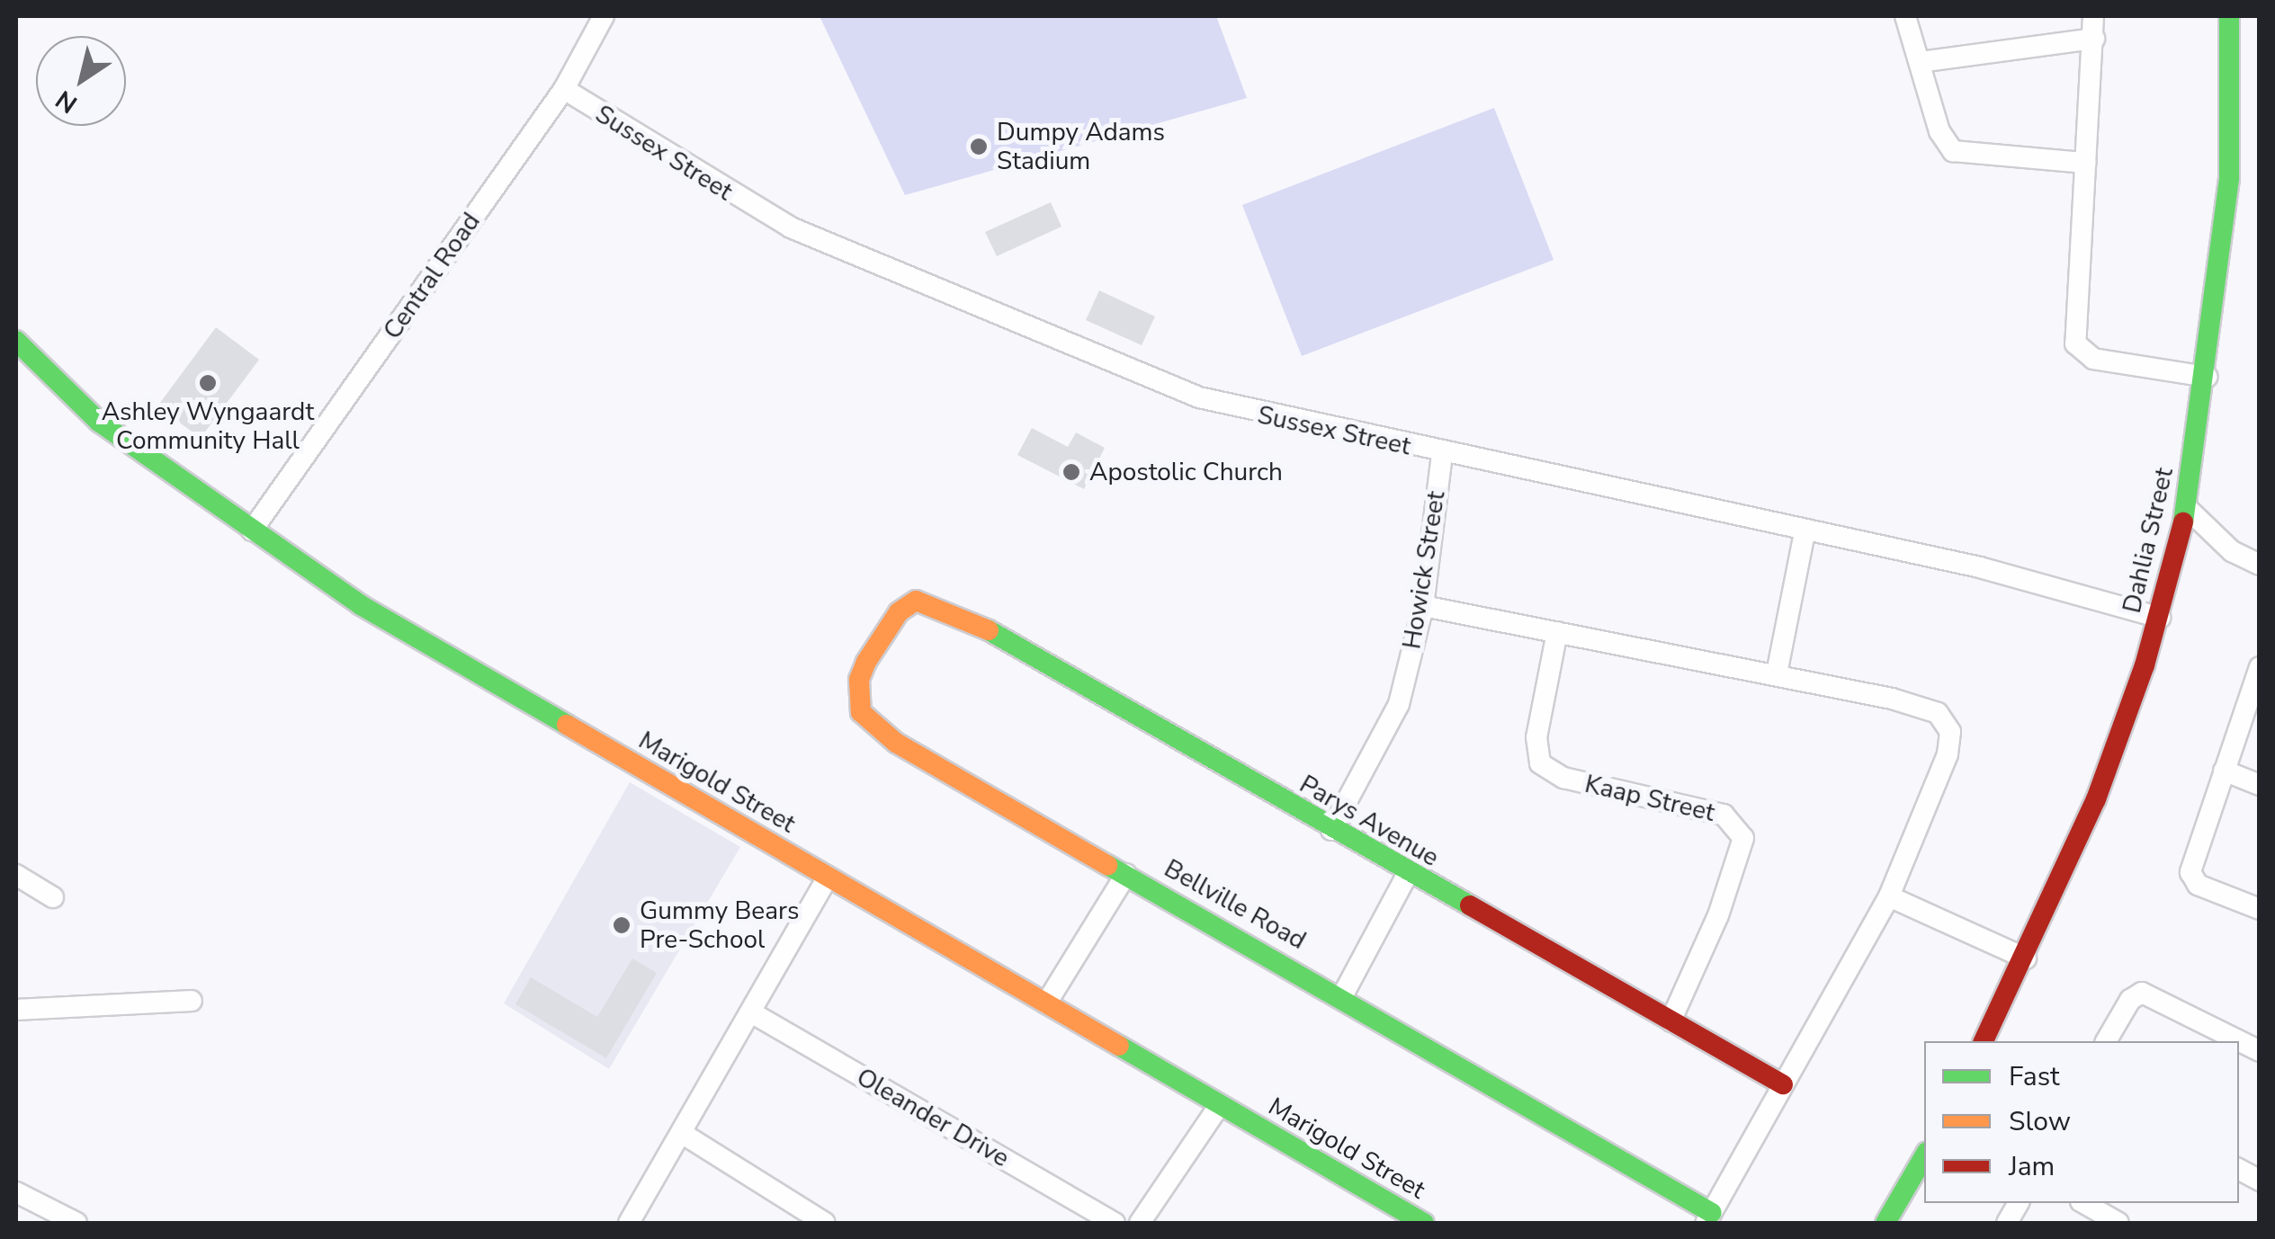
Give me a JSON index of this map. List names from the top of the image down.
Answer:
{
  "streets": {
    "street": [
      "Sussex Street",
      "Central Road",
      "Dahlia Street",
      "Howick Street",
      "Marigold Street",
      "Kaap Street",
      "Parys Avenue",
      "Bellville Road",
      "Oleander Drive"
    ]
  },
  "crossings": [
    ["Sussex Street", "Central Road"],
    ["Sussex Street", "Dahlia Street"],
    ["Sussex Street", "Howick Street"],
    ["Central Road", "Marigold Street"],
    ["Howick Street", "Parys Avenue"],
    ["Kaap Street", "Parys Avenue"],
    ["Parys Avenue", "Bellville Road"]
  ],
  "places": [
    "Dumpy Adams Stadium",
    "Ashley Wyngaardt Community Hall",
    "Apostolic Church",
    "Gummy Bears Pre-School"
  ],
  "legend": ["Fast", "Slow", "Jam"],
  "north": "bottom left"
}
